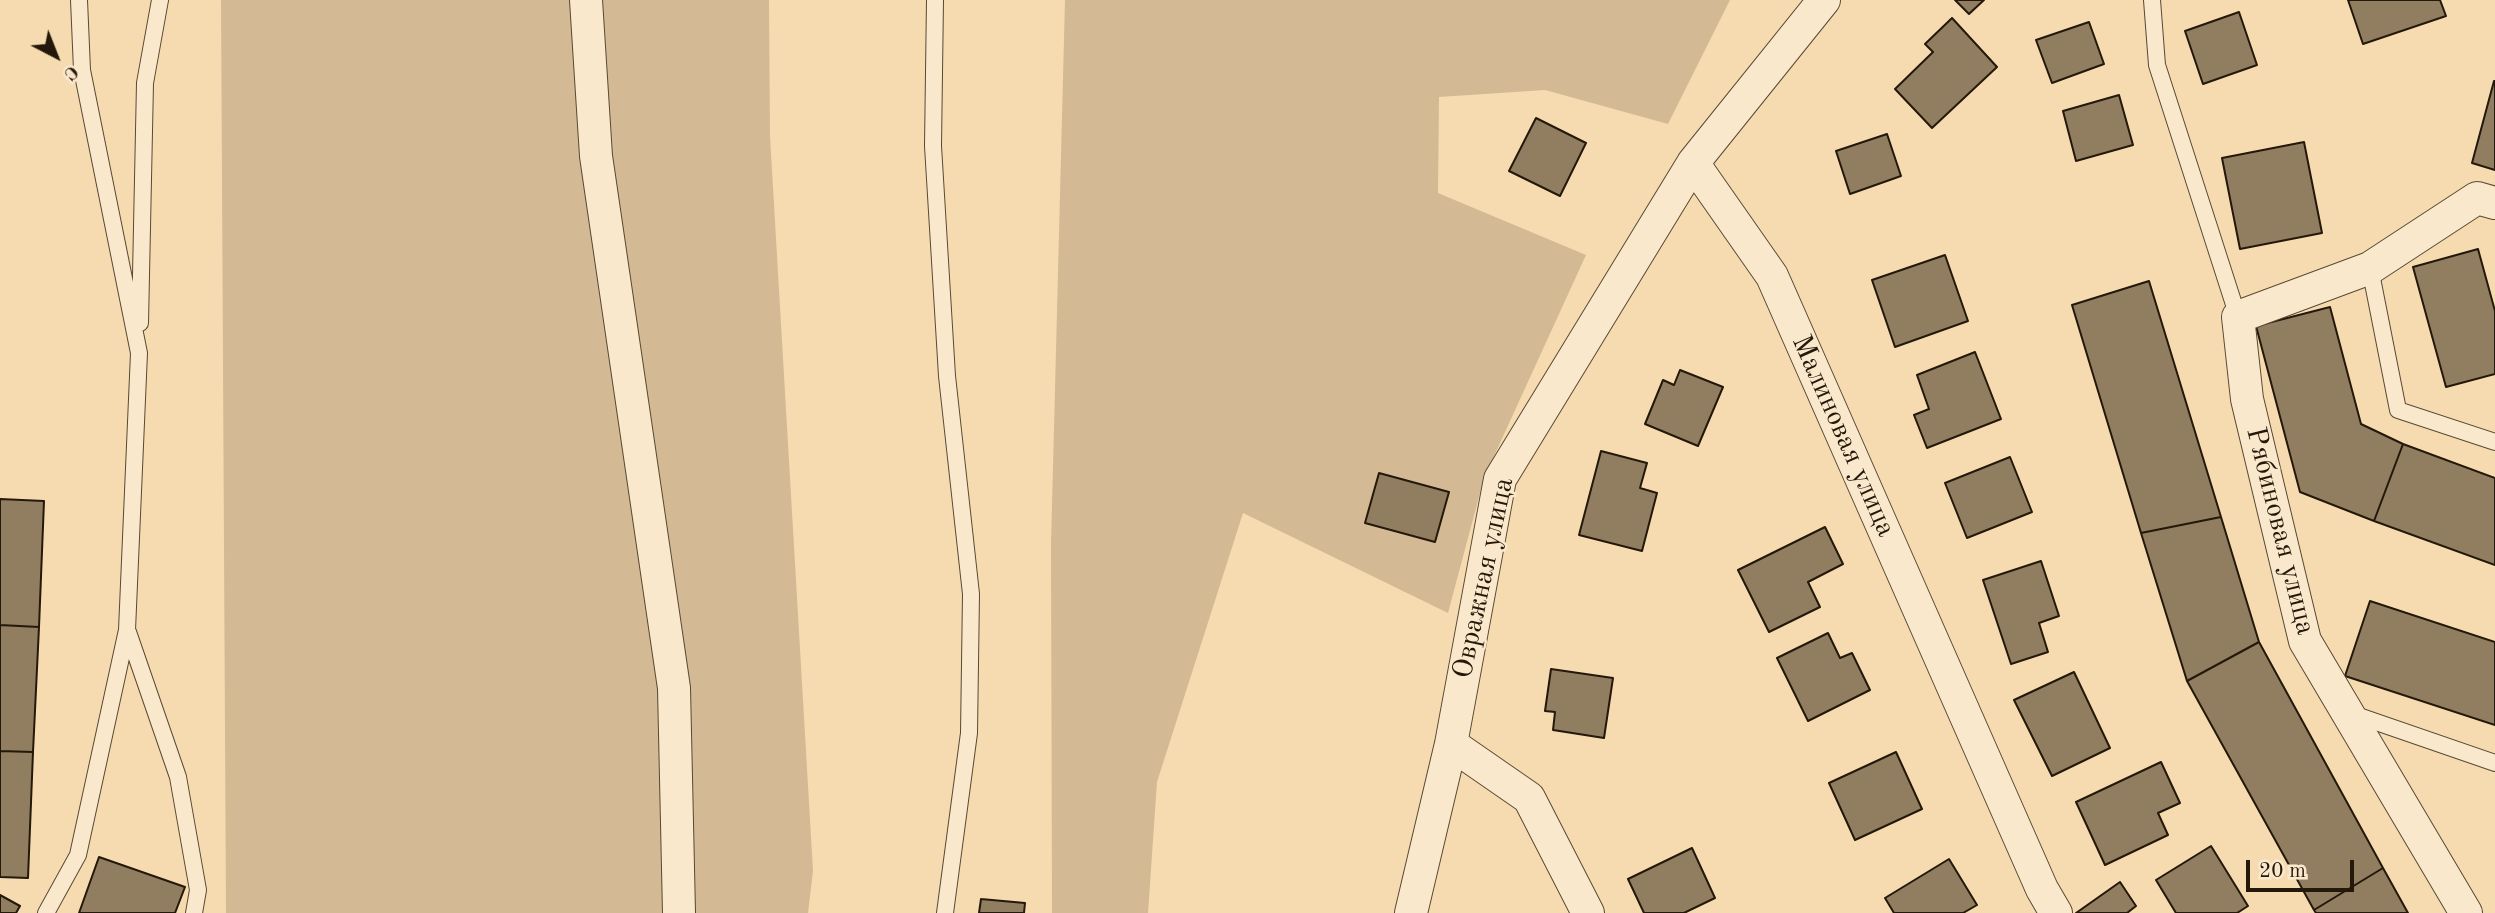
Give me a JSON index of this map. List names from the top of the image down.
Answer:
{
  "streets": {
    "street": ["Малиновая улица", "Рябиновая улица", "Овражная улица"]
  },
  "crossings": [
    ["Малиновая улица", "Овражная улица"]
  ],
  "scale_bar": "20 m",
  "north": "bottom right"
}
